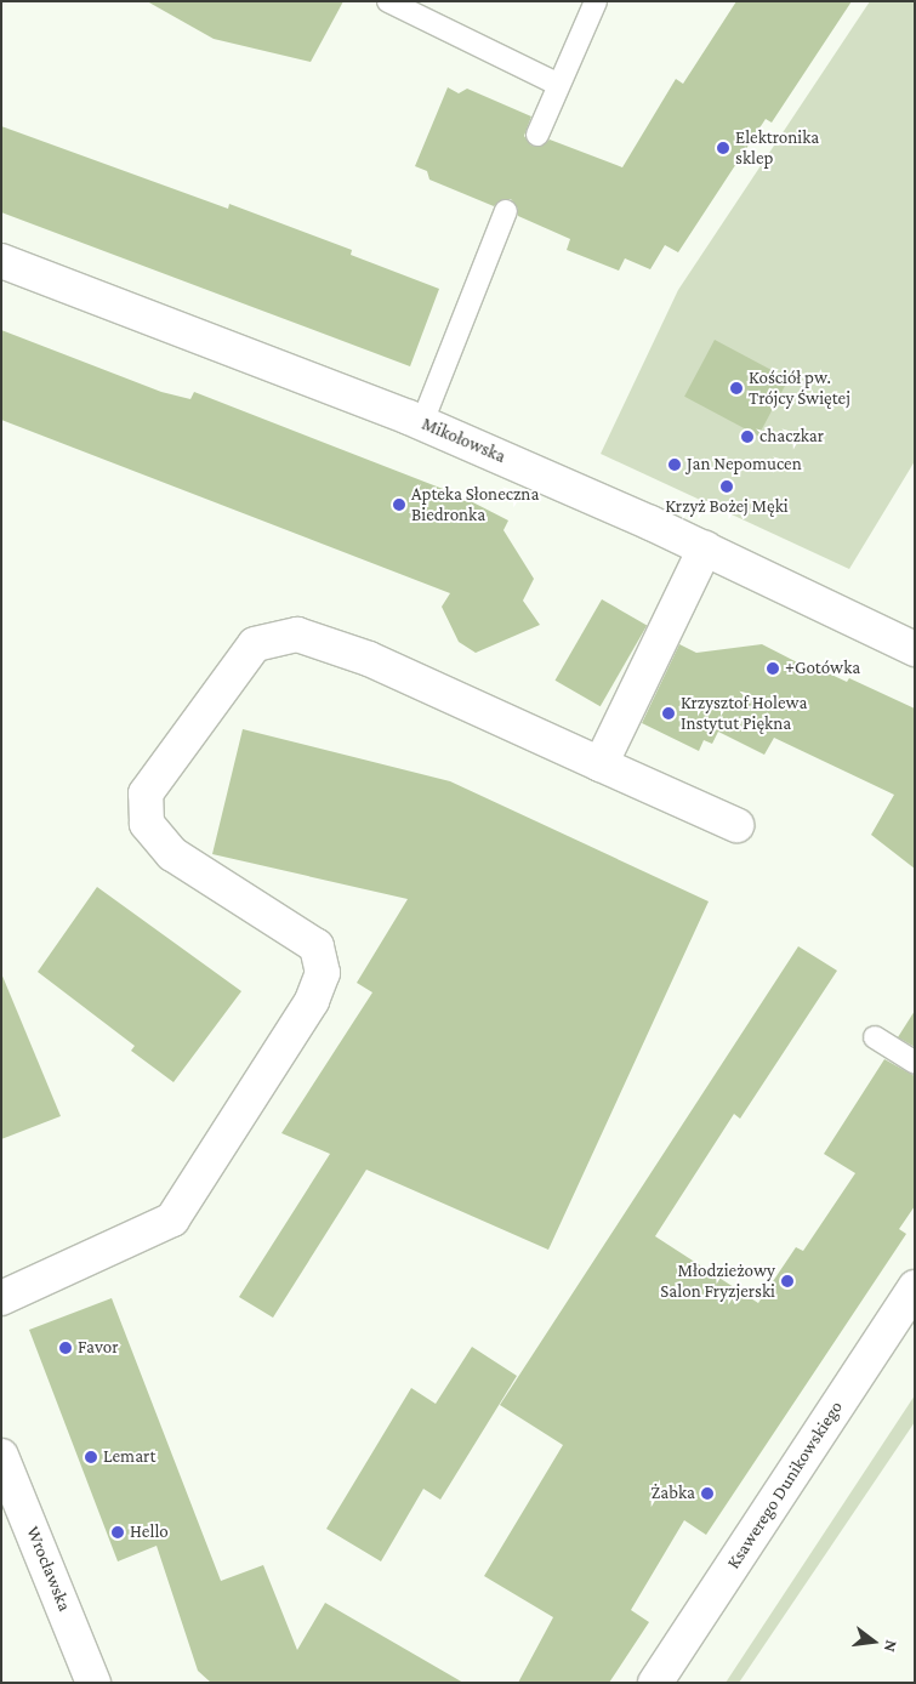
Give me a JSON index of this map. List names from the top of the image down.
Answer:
{
  "streets": {
    "street": ["Mikołowska", "Ksawerego Dunikowskiego", "Wrocławska"]
  },
  "places": [
    "Elektronika sklep",
    "Kościół pw. Trójcy Świętej",
    "chaczkar",
    "Jan Nepomucen",
    "Krzyż Bożej Męki",
    "Apteka Słoneczna Biedronka",
    "+Gotówka",
    "Krzysztof Holewa Instytut Piękna",
    "Młodzieżowy Salon Fryzjerski",
    "Favor",
    "Lemart",
    "Żabka",
    "Hello"
  ],
  "north": "right"
}
